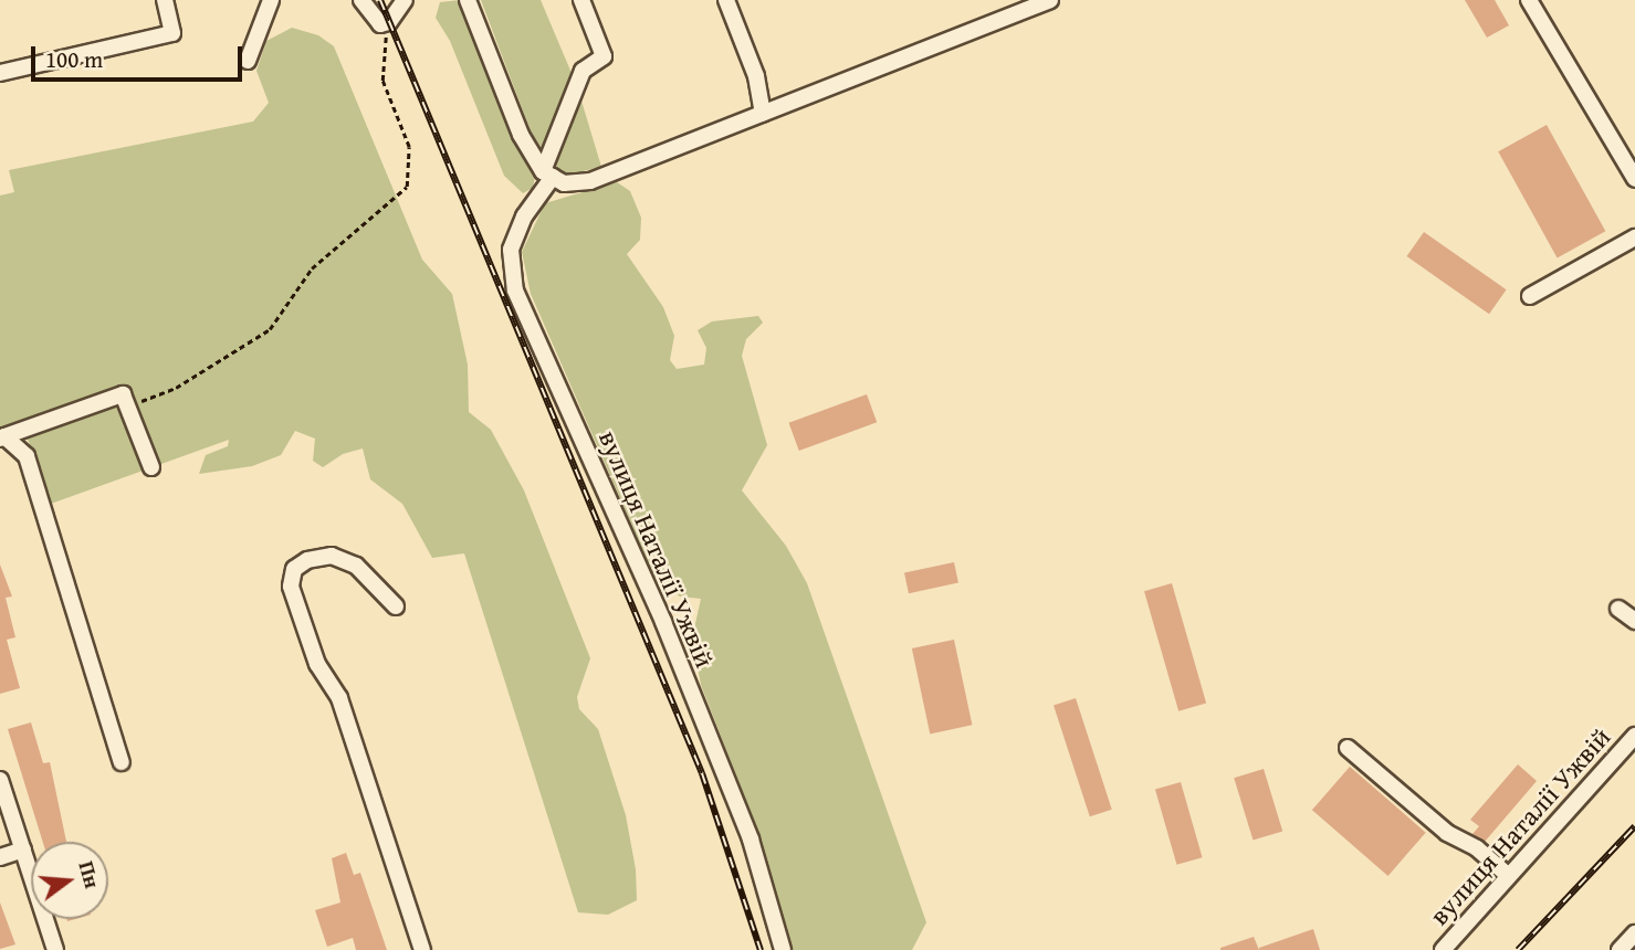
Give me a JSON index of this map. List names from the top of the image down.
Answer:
{
  "streets": {
    "street": ["вулиця Наталії Ужвій"]
  },
  "scale_bar": "100 m",
  "north": "right"
}
